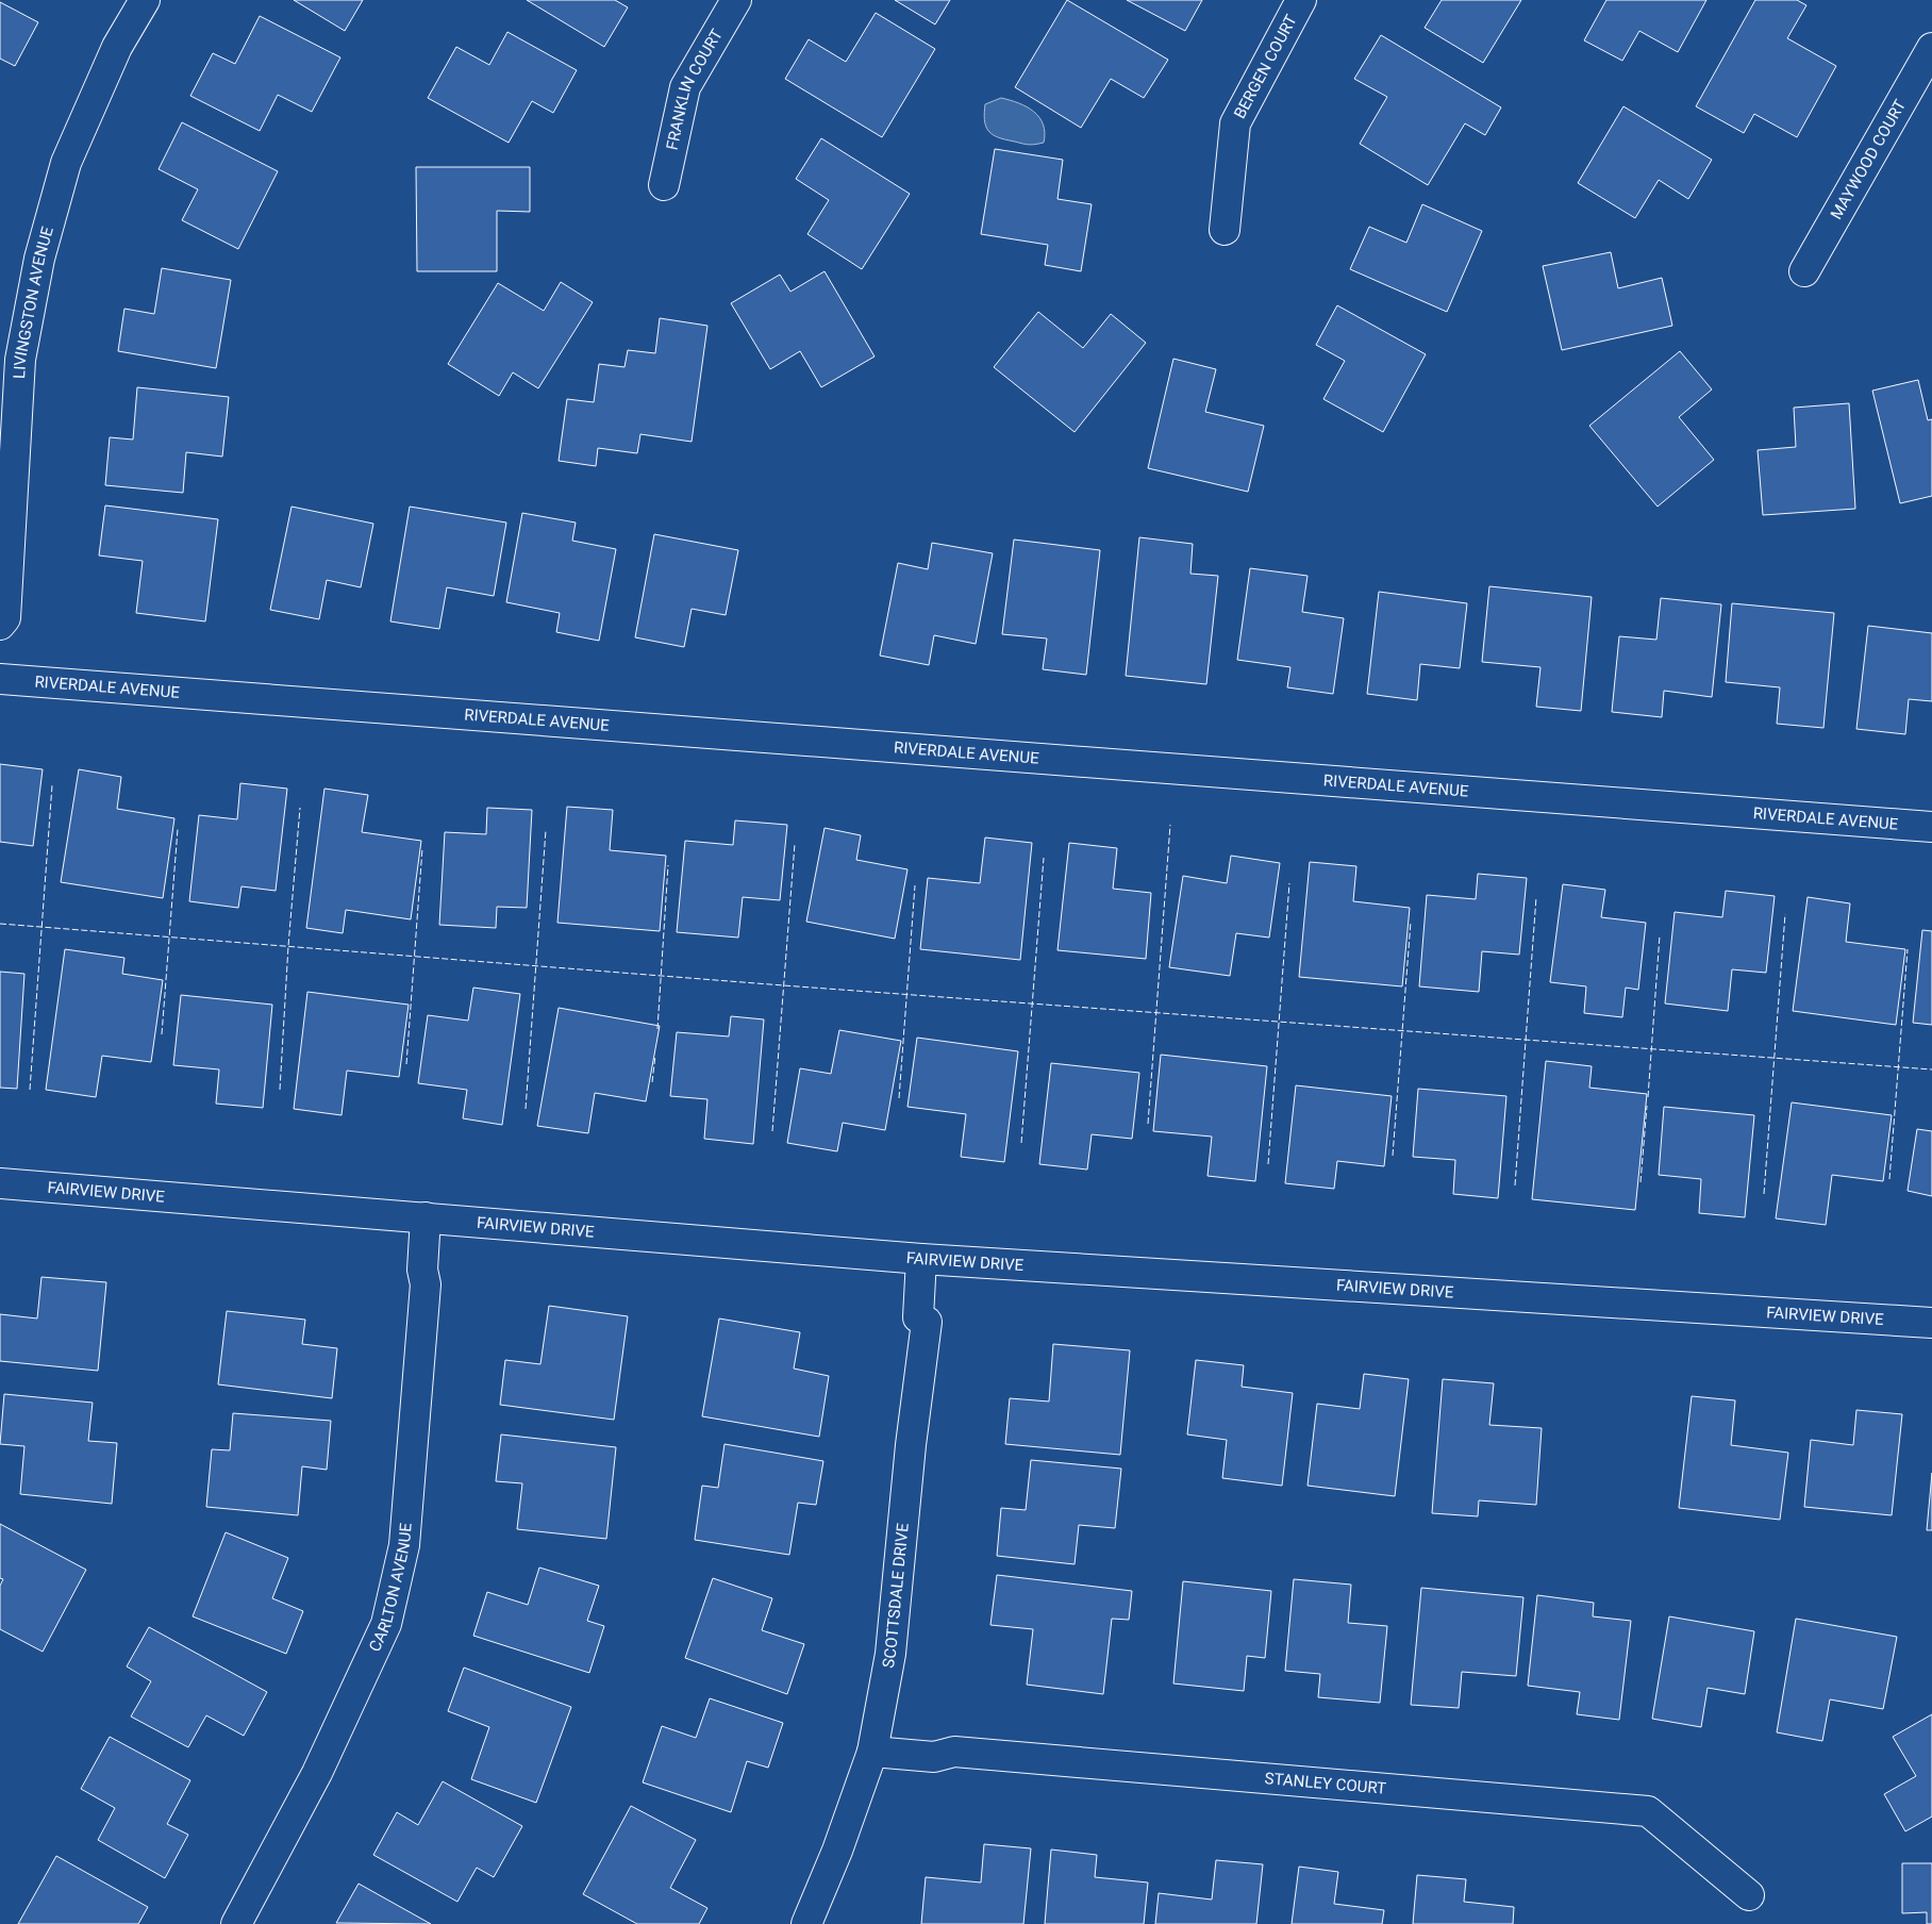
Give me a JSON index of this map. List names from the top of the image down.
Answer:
{
  "streets": {
    "street": [
      "BERGEN COURT",
      "FRANKLIN COURT",
      "MAYWOOD COURT",
      "LIVINGSTON AVENUE",
      "RIVERDALE AVENUE",
      "FAIRVIEW DRIVE",
      "CARLTON AVENUE",
      "SCOTTSDALE DRIVE",
      "STANLEY COURT"
    ]
  },
  "crossings": [
    ["FAIRVIEW DRIVE", "CARLTON AVENUE"],
    ["FAIRVIEW DRIVE", "SCOTTSDALE DRIVE"],
    ["SCOTTSDALE DRIVE", "STANLEY COURT"]
  ]
}
